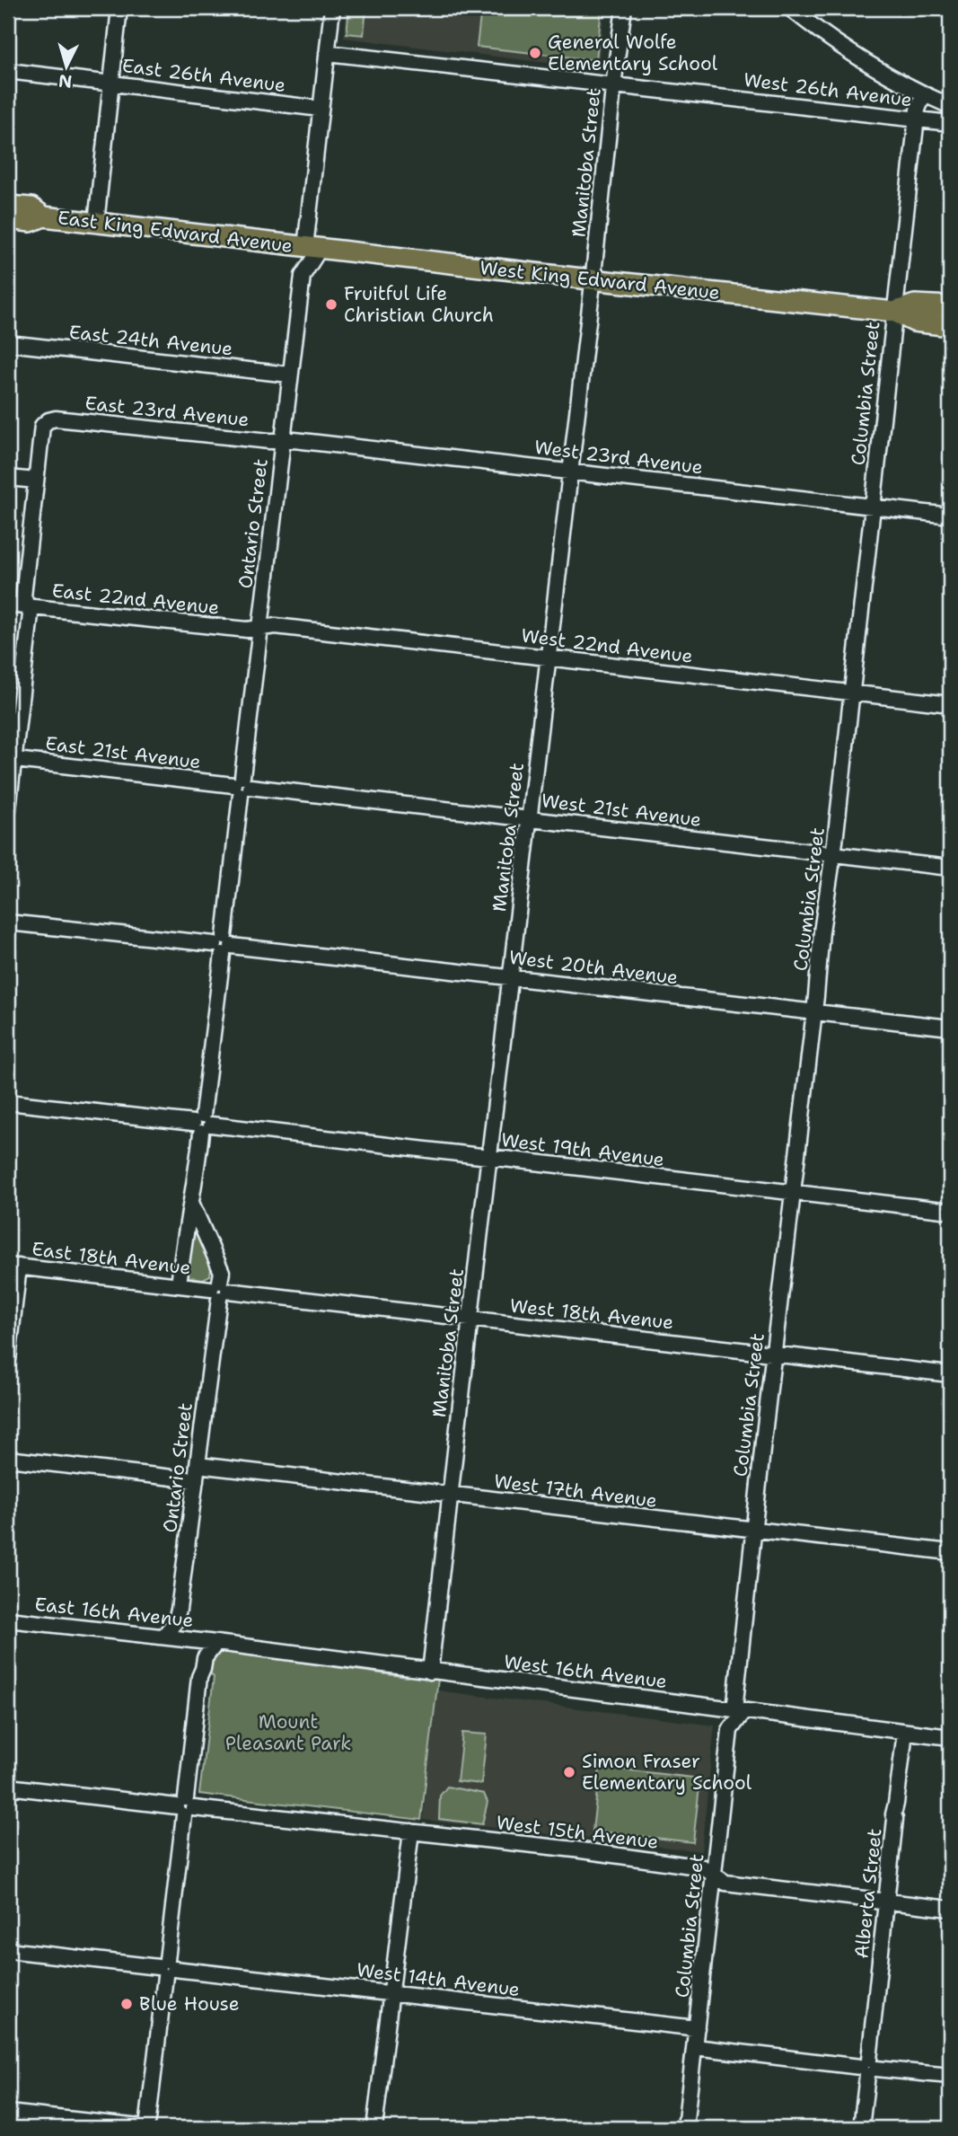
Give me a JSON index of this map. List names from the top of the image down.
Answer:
{
  "streets": {
    "main road": ["East King Edward Avenue", "West King Edward Avenue"],
    "street": [
      "East 26th Avenue",
      "West 26th Avenue",
      "Manitoba Street",
      "East 24th Avenue",
      "Columbia Street",
      "East 23rd Avenue",
      "West 23rd Avenue",
      "Ontario Street",
      "East 22nd Avenue",
      "West 22nd Avenue",
      "East 21st Avenue",
      "West 21st Avenue",
      "West 20th Avenue",
      "West 19th Avenue",
      "East 18th Avenue",
      "West 18th Avenue",
      "West 17th Avenue",
      "East 16th Avenue",
      "West 16th Avenue",
      "West 15th Avenue",
      "Alberta Street",
      "West 14th Avenue"
    ]
  },
  "crossings": [
    ["East 26th Avenue", "Ontario Street"],
    ["West 26th Avenue", "Manitoba Street"],
    ["West 26th Avenue", "Columbia Street"],
    ["West 26th Avenue", "Ontario Street"],
    ["Manitoba Street", "West King Edward Avenue"],
    ["Manitoba Street", "West 23rd Avenue"],
    ["Manitoba Street", "West 22nd Avenue"],
    ["Manitoba Street", "West 21st Avenue"],
    ["Manitoba Street", "West 20th Avenue"],
    ["Manitoba Street", "West 19th Avenue"],
    ["Manitoba Street", "West 18th Avenue"],
    ["Manitoba Street", "West 17th Avenue"],
    ["Manitoba Street", "West 16th Avenue"],
    ["East King Edward Avenue", "West King Edward Avenue"],
    ["East King Edward Avenue", "Ontario Street"],
    ["West King Edward Avenue", "Columbia Street"],
    ["West King Edward Avenue", "Ontario Street"],
    ["East 24th Avenue", "Ontario Street"],
    ["Columbia Street", "West 23rd Avenue"],
    ["Columbia Street", "West 22nd Avenue"],
    ["Columbia Street", "West 21st Avenue"],
    ["Columbia Street", "West 20th Avenue"],
    ["Columbia Street", "West 19th Avenue"],
    ["Columbia Street", "West 18th Avenue"],
    ["Columbia Street", "West 17th Avenue"],
    ["Columbia Street", "West 16th Avenue"],
    ["Columbia Street", "West 15th Avenue"],
    ["Columbia Street", "West 14th Avenue"],
    ["East 23rd Avenue", "West 23rd Avenue"],
    ["East 23rd Avenue", "Ontario Street"],
    ["West 23rd Avenue", "Ontario Street"],
    ["Ontario Street", "East 22nd Avenue"],
    ["Ontario Street", "West 22nd Avenue"],
    ["Ontario Street", "East 21st Avenue"],
    ["Ontario Street", "West 21st Avenue"],
    ["Ontario Street", "West 20th Avenue"],
    ["Ontario Street", "West 19th Avenue"],
    ["Ontario Street", "East 18th Avenue"],
    ["Ontario Street", "West 18th Avenue"],
    ["Ontario Street", "West 17th Avenue"],
    ["Ontario Street", "East 16th Avenue"],
    ["East 22nd Avenue", "West 22nd Avenue"],
    ["East 21st Avenue", "West 21st Avenue"],
    ["East 18th Avenue", "West 18th Avenue"],
    ["East 16th Avenue", "West 16th Avenue"],
    ["West 16th Avenue", "Alberta Street"],
    ["West 15th Avenue", "Alberta Street"]
  ],
  "parks": ["Mount Pleasant Park"],
  "places": [
    "General Wolfe Elementary School",
    "Fruitful Life Christian Church",
    "Simon Fraser Elementary School",
    "Blue House"
  ],
  "north": "bottom"
}
